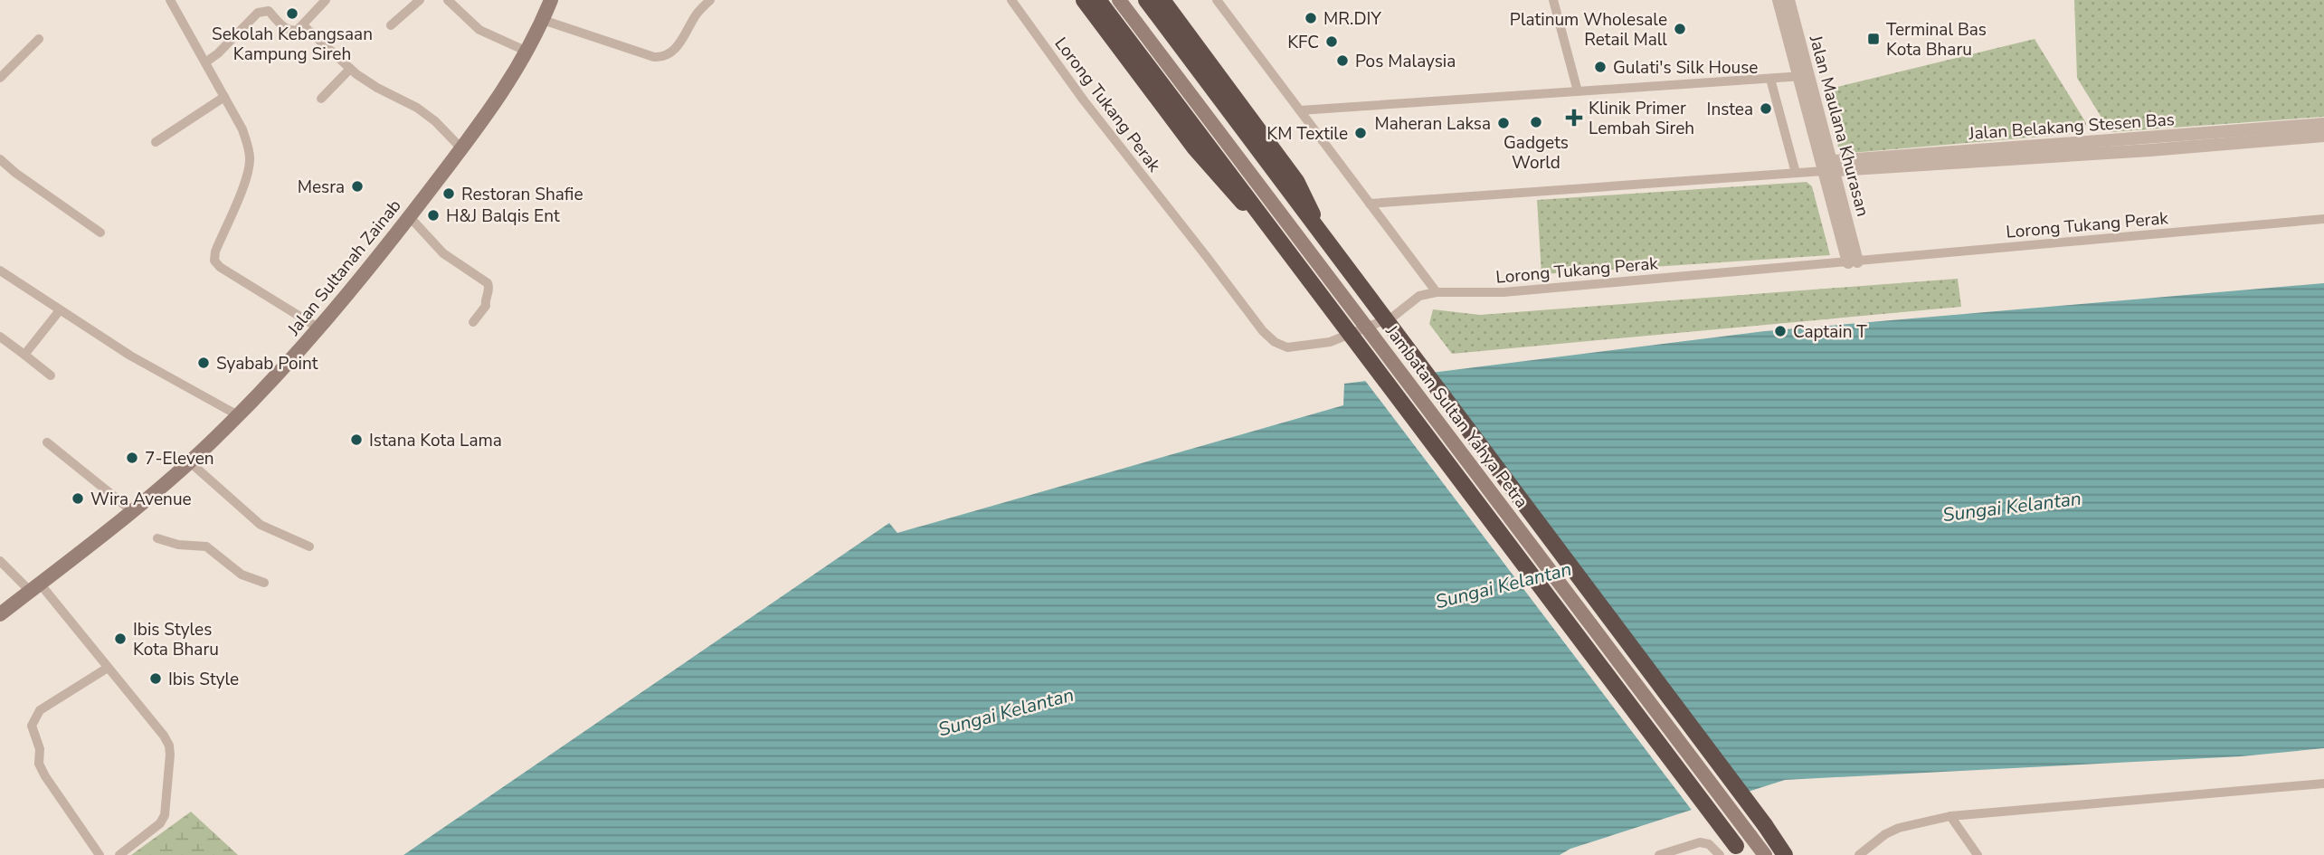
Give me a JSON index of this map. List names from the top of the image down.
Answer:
{
  "streets": {
    "highway": ["Jambatan Sultan Yahya Petra"],
    "main road": ["Jalan Sultanah Zainab"],
    "street": ["Lorong Tukang Perak", "Jalan Maulana Khurasan", "Jalan Belakang Stesen Bas"]
  },
  "crossings": [
    ["Lorong Tukang Perak", "Jalan Maulana Khurasan"],
    ["Jalan Maulana Khurasan", "Jalan Belakang Stesen Bas"]
  ],
  "water": ["Sungai Kelantan"],
  "places": {
    "other": [
      "Sekolah Kebangsaan Kampung Sireh",
      "MR.DIY",
      "Platinum Wholesale Retail Mall",
      "KFC",
      "Pos Malaysia",
      "Gulati's Silk House",
      "Instea",
      "Gadgets World",
      "Maheran Laksa",
      "KM Textile",
      "Mesra",
      "Restoran Shafie",
      "H&J Balqis Ent",
      "Captain T",
      "Syabab Point",
      "Istana Kota Lama",
      "7-Eleven",
      "Wira Avenue",
      "Ibis Styles Kota Bharu",
      "Ibis Style"
    ],
    "transit": ["Terminal Bas Kota Bharu"],
    "health": ["Klinik Primer Lembah Sireh"]
  }
}
